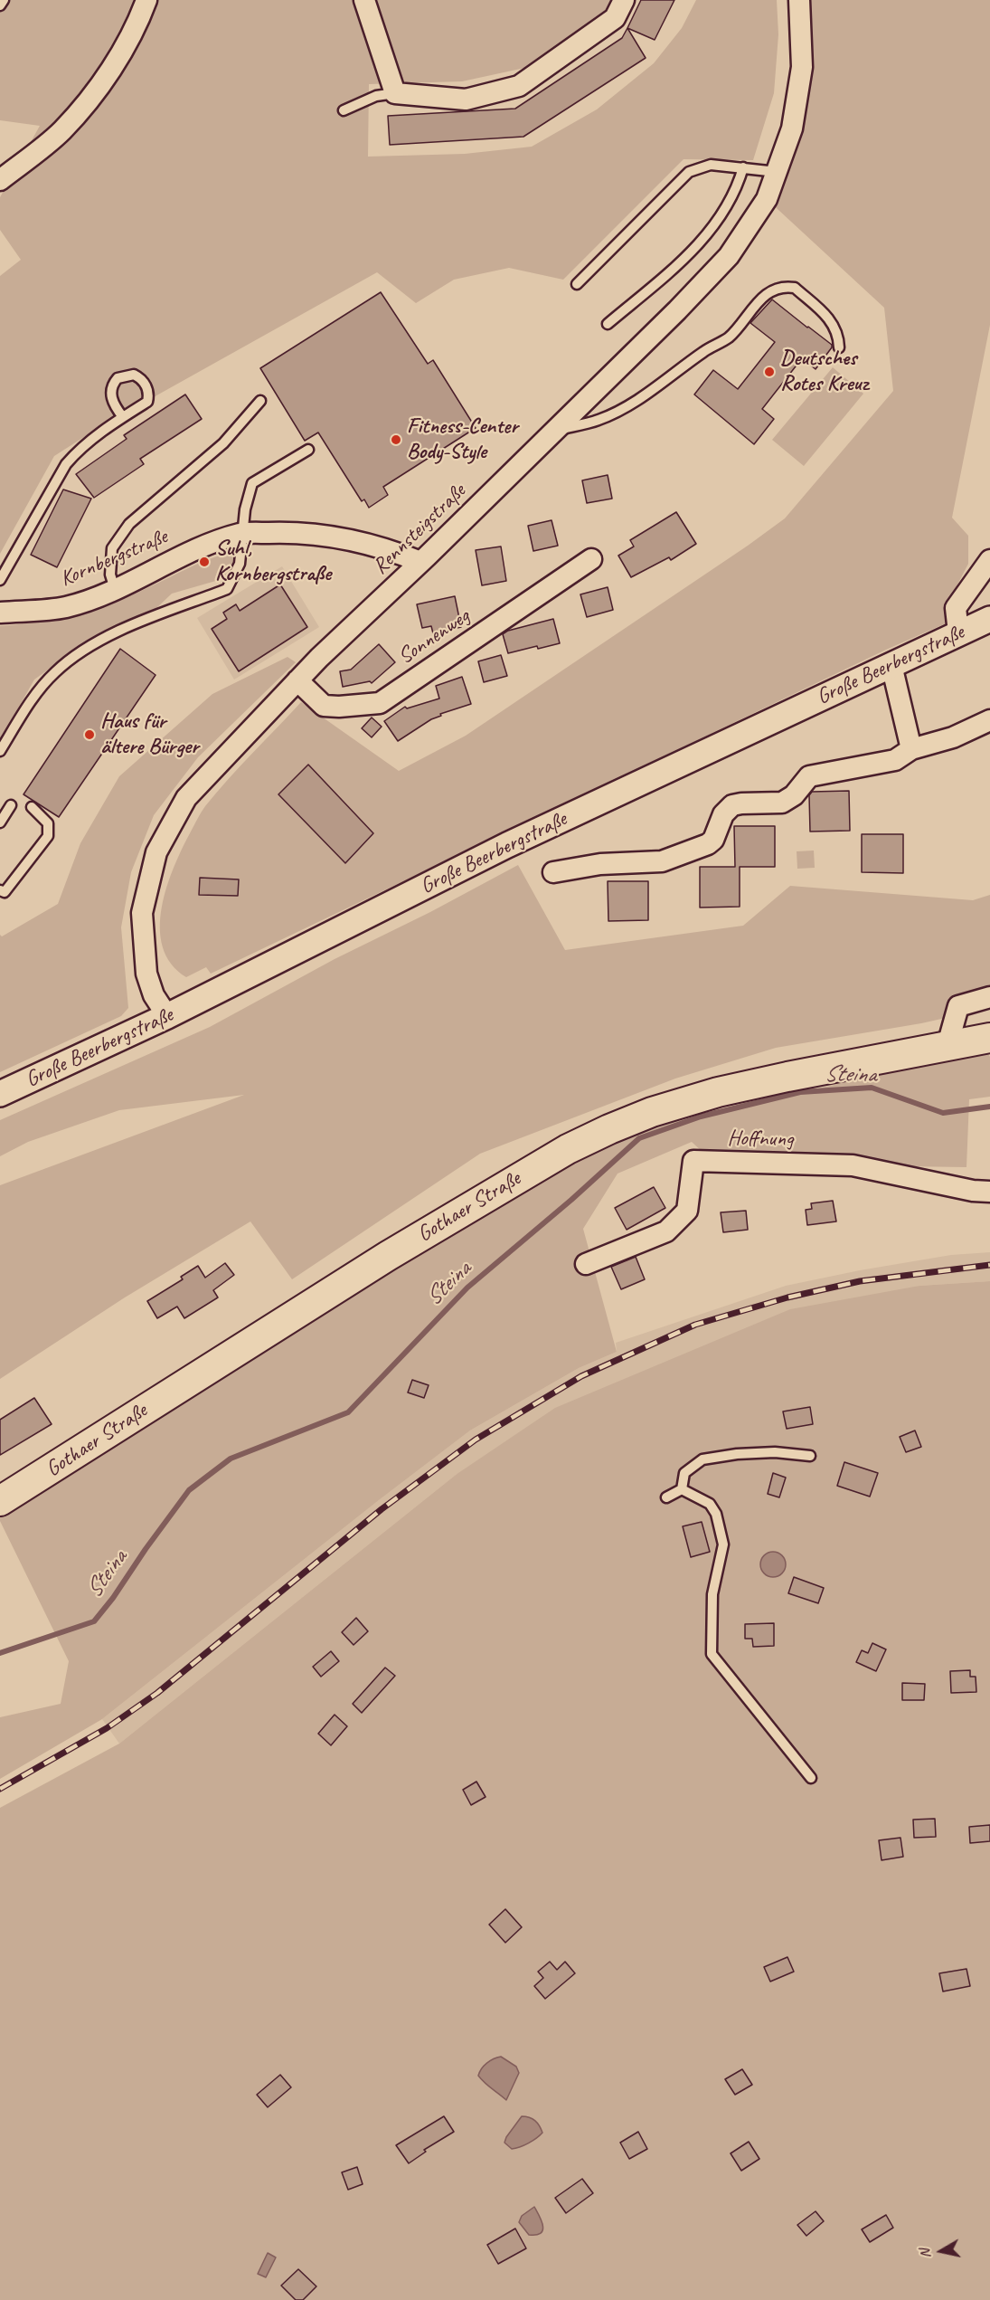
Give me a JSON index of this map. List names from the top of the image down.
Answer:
{
  "streets": {
    "main road": ["Gothaer Straße"],
    "street": [
      "Rennsteigstraße",
      "Kornbergstraße",
      "Sonnenweg",
      "Große Beerbergstraße",
      "Hoffnung"
    ]
  },
  "crossings": [
    ["Rennsteigstraße", "Kornbergstraße"],
    ["Rennsteigstraße", "Sonnenweg"],
    ["Rennsteigstraße", "Große Beerbergstraße"]
  ],
  "water": ["Steina"],
  "places": [
    "Deutsches Rotes Kreuz",
    "Fitness-Center Body-Style",
    "Suhl, Kornbergstraße",
    "Haus für ältere Bürger"
  ],
  "north": "left"
}
